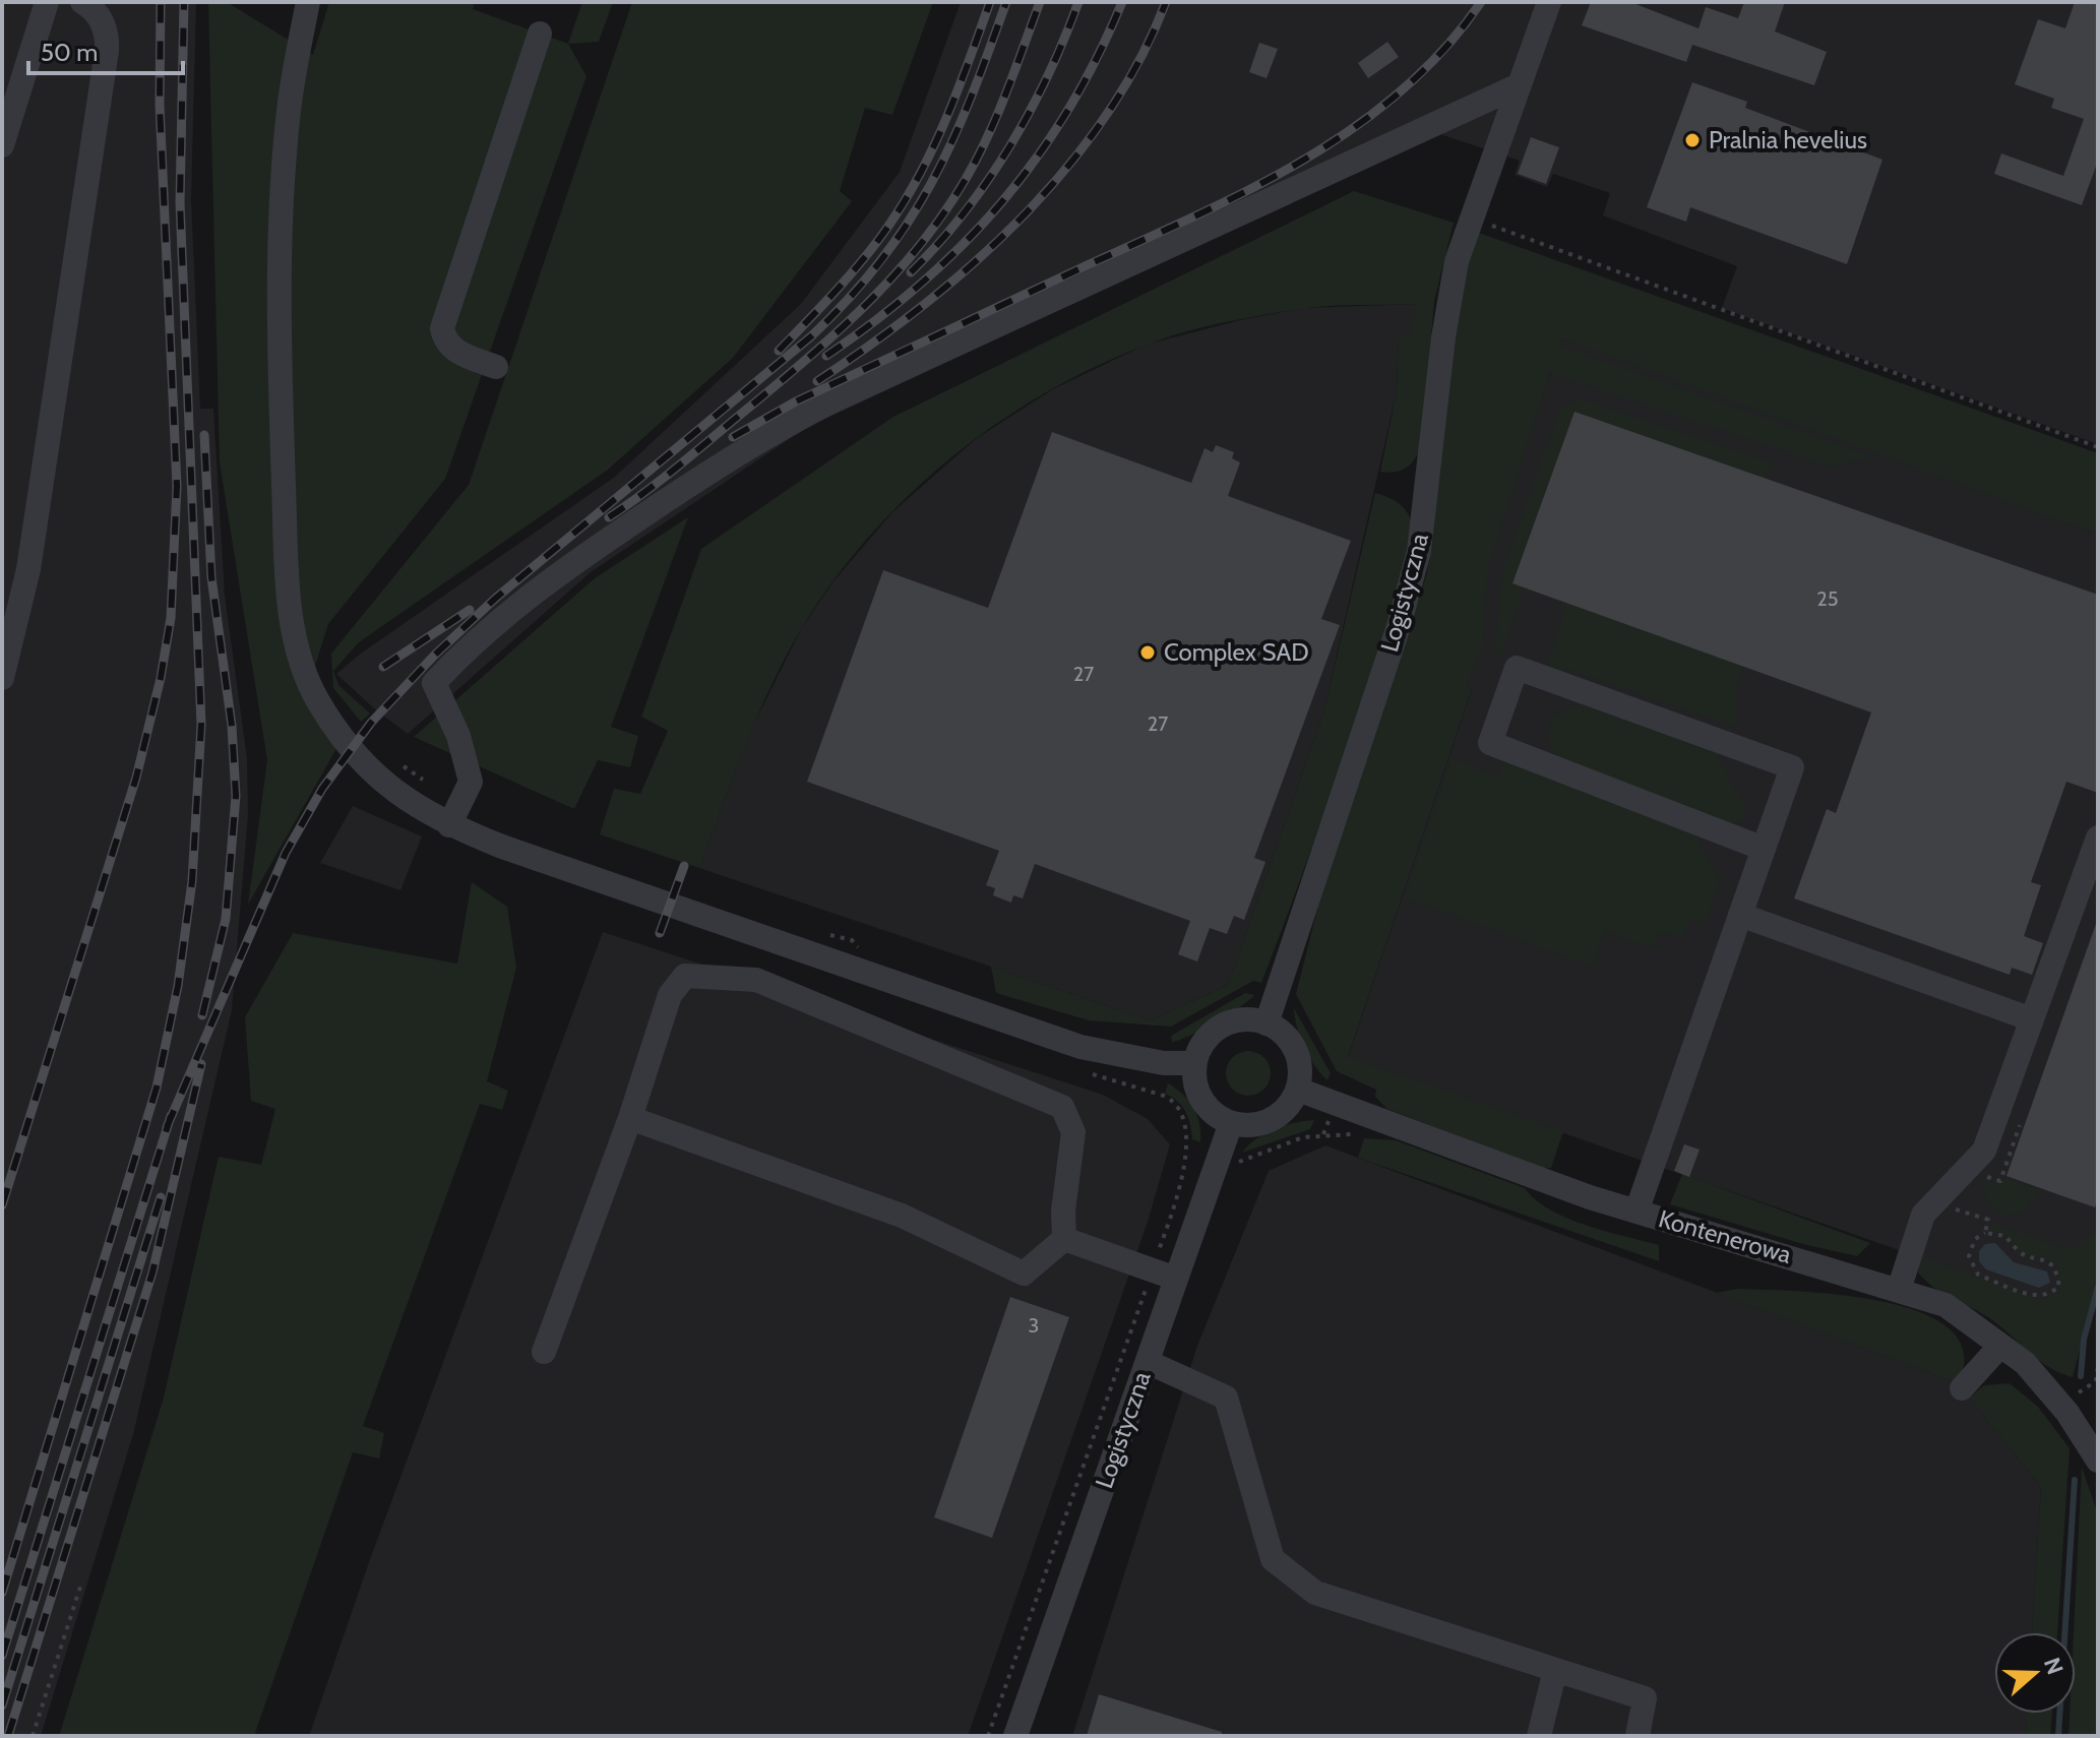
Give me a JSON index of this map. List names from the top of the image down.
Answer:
{
  "streets": {
    "street": ["Logistyczna", "Kontenerowa"]
  },
  "crossings": [
    ["Logistyczna", "Kontenerowa"]
  ],
  "places": ["Pralnia hevelius", "Complex SAD"],
  "house_numbers": [
    "25",
    "27",
    "27",
    "3"
  ],
  "scale_bar": "50 m",
  "north": "right"
}
